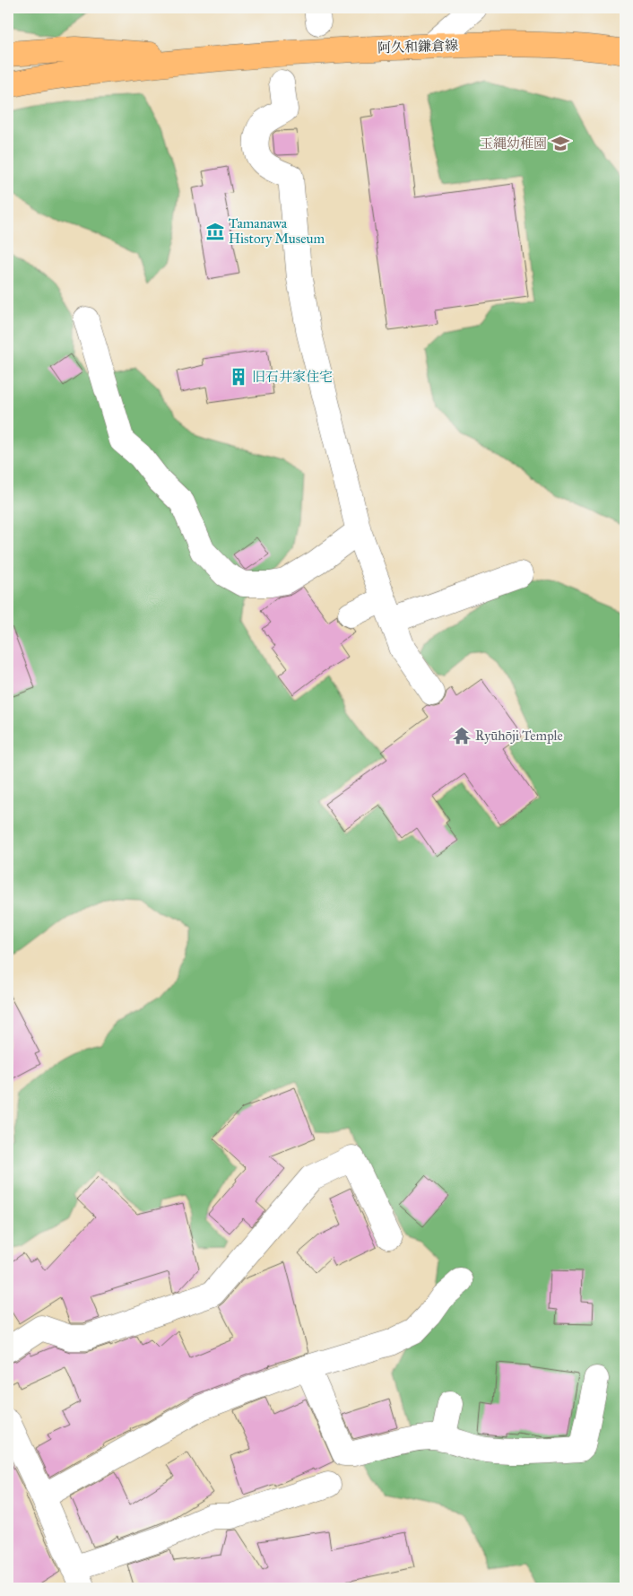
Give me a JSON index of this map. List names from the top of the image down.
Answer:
{
  "streets": {
    "main road": ["阿久和鎌倉線"]
  },
  "places": {
    "school or university": ["玉縄幼稚園"],
    "museum": ["Tamanawa History Museum"],
    "building": ["旧石井家住宅"],
    "temple": ["Ryūhōji Temple"]
  }
}
